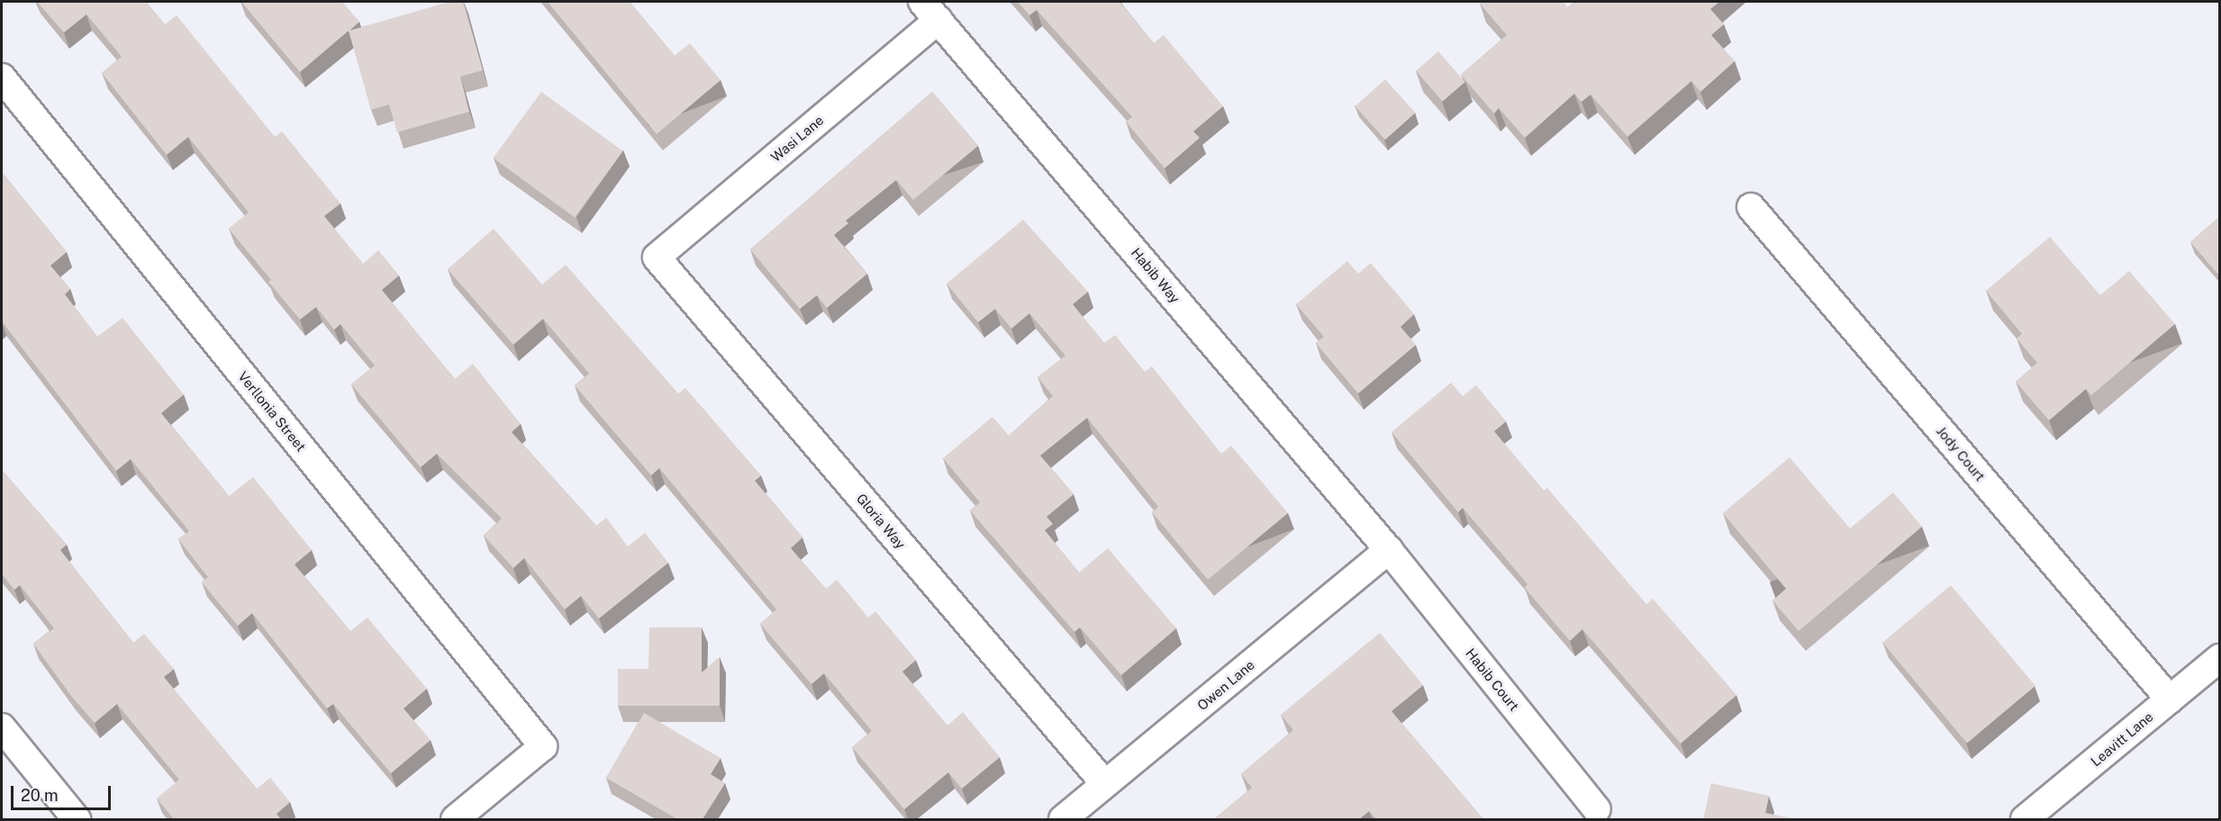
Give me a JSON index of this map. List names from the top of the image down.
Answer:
{
  "streets": {
    "street": [
      "Wasi Lane",
      "Habib Way",
      "Verllonia Street",
      "Jody Court",
      "Gloria Way",
      "Habib Court",
      "Owen Lane",
      "Leavitt Lane"
    ]
  },
  "crossings": [
    ["Wasi Lane", "Habib Way"],
    ["Wasi Lane", "Gloria Way"],
    ["Habib Way", "Habib Court"],
    ["Habib Way", "Owen Lane"],
    ["Jody Court", "Leavitt Lane"],
    ["Gloria Way", "Owen Lane"],
    ["Habib Court", "Owen Lane"]
  ],
  "scale_bar": "20 m"
}
